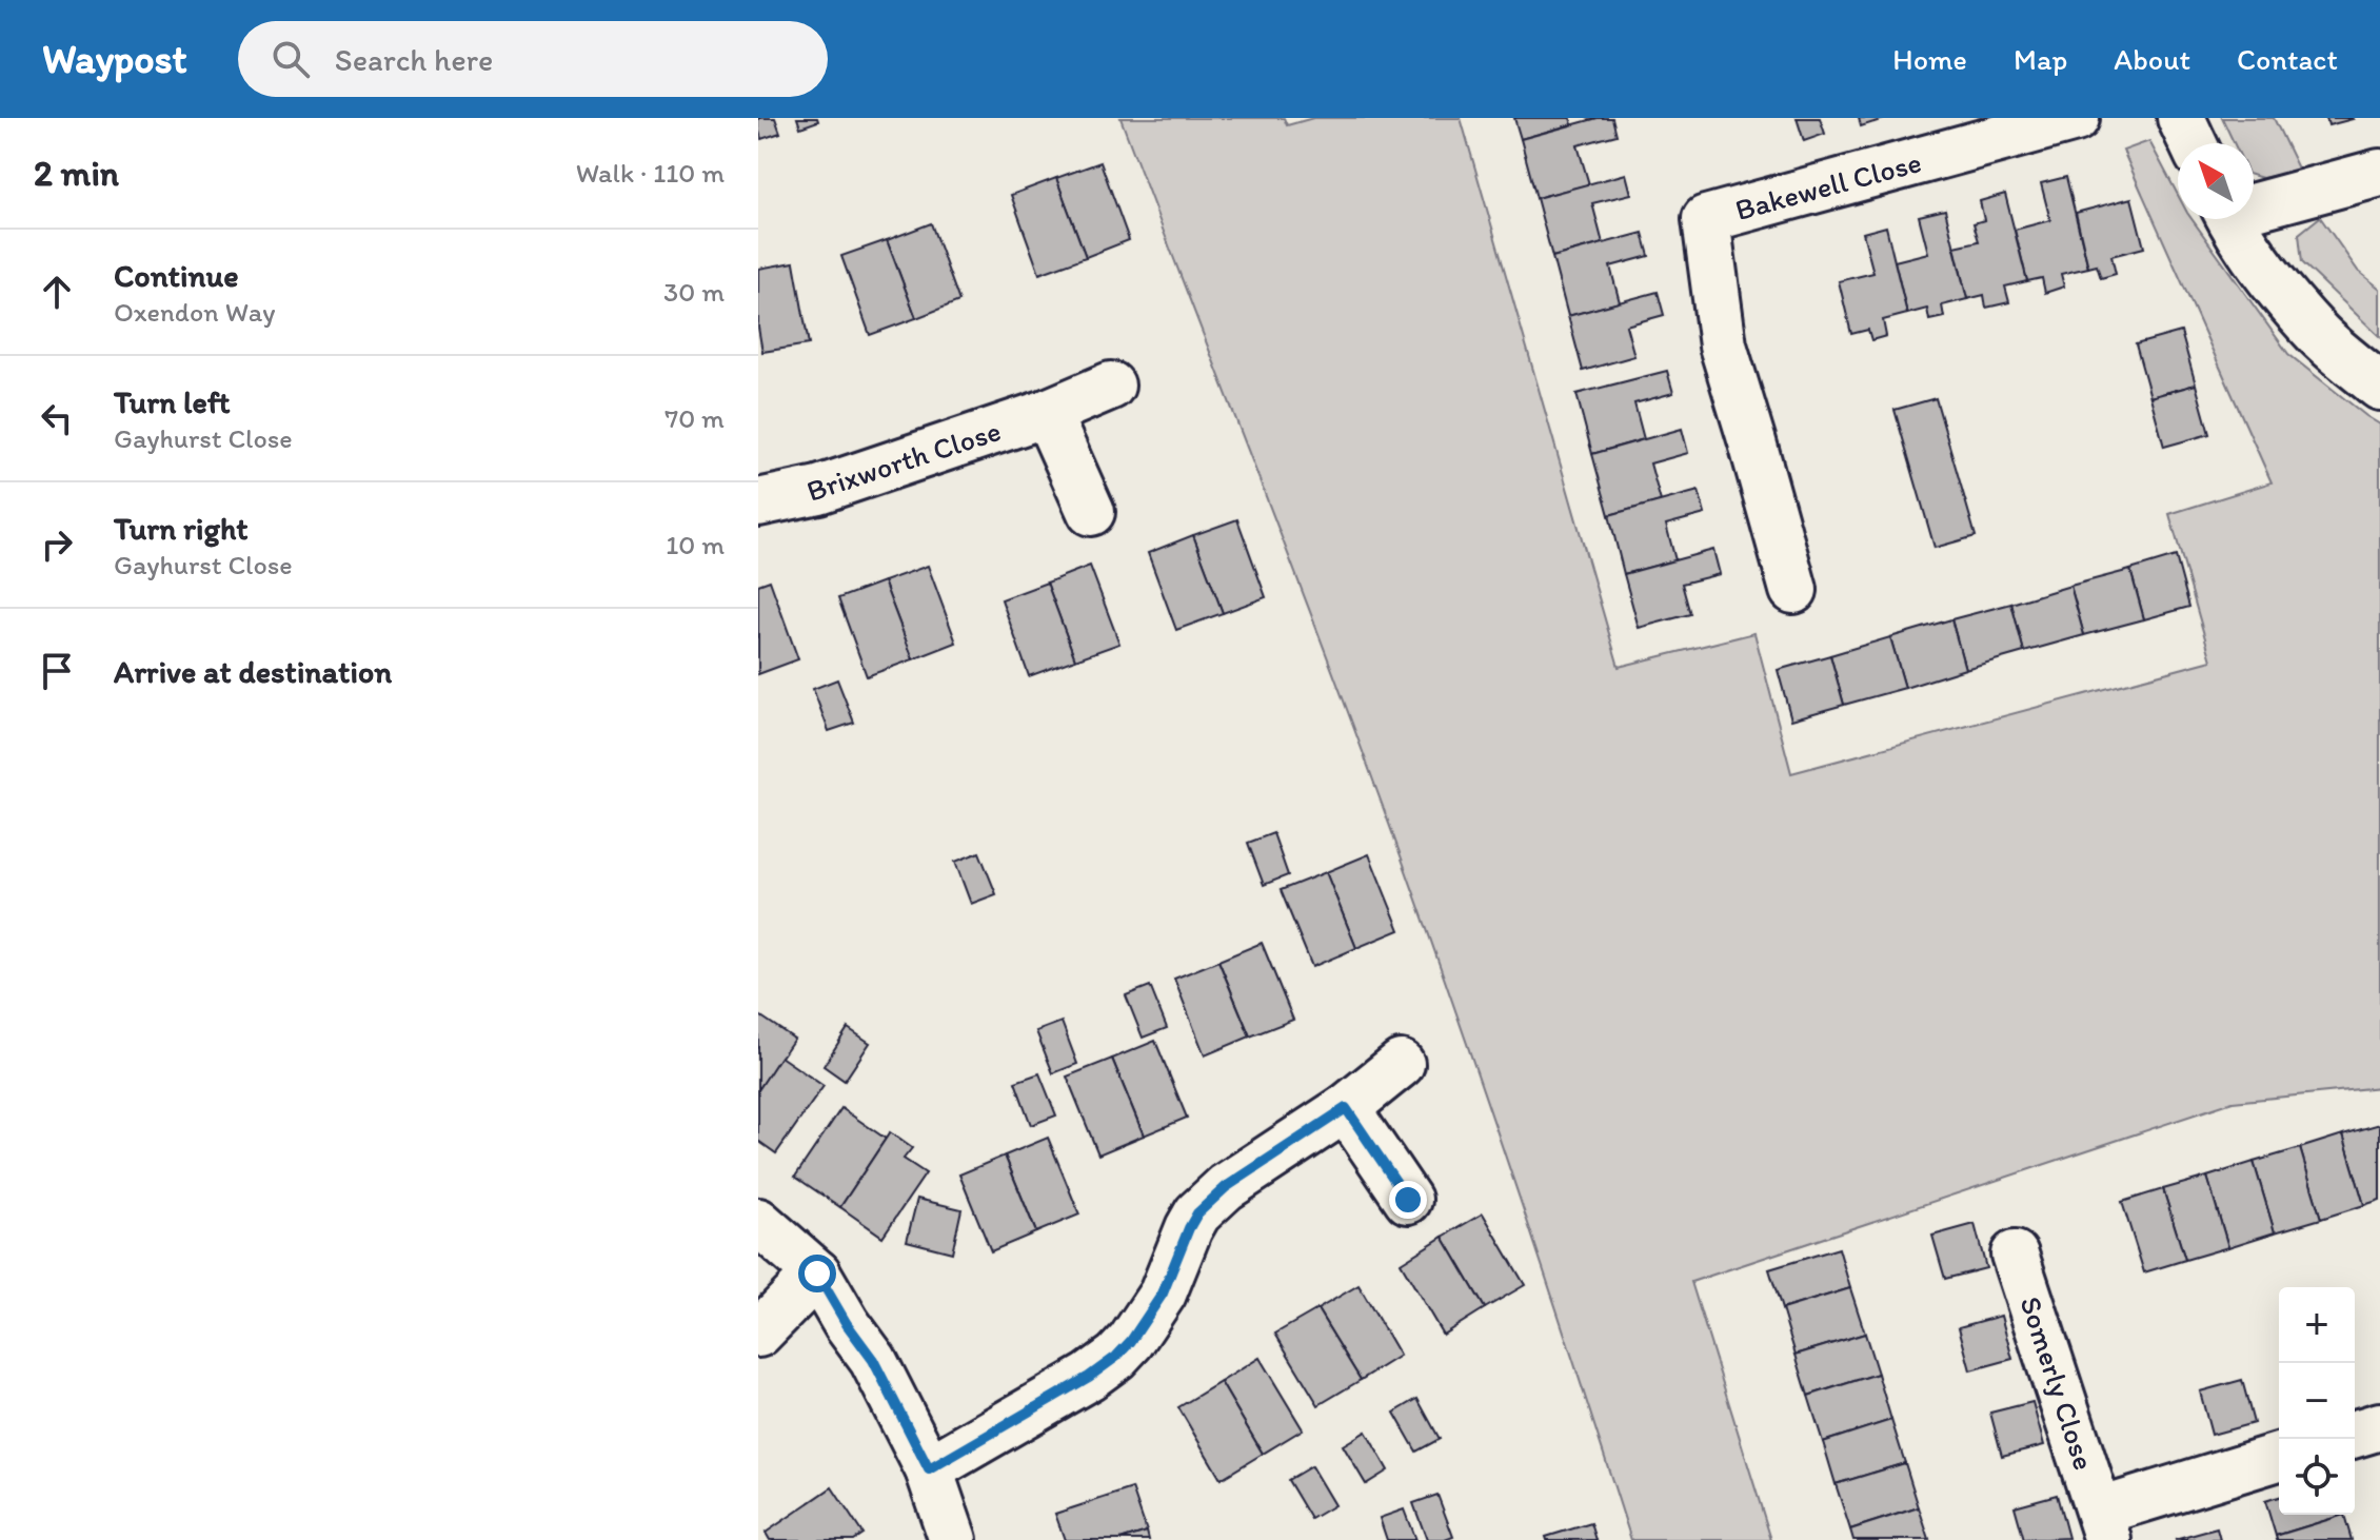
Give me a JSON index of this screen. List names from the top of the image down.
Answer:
{
  "streets": {
    "street": ["Bakewell Close", "Brixworth Close", "Somerly Close"]
  },
  "north": "top left",
  "page": {
    "header": "Waypost",
    "search": "Search here",
    "nav": [
      "Home",
      "Map",
      "About",
      "Contact"
    ],
    "heading": ["2 min", "Walk · 110 m"],
    "list": [
      ["Continue", "Oxendon Way", "30 m"],
      ["Turn left", "Gayhurst Close", "70 m"],
      ["Turn right", "Gayhurst Close", "10 m"],
      "Arrive at destination"
    ],
    "map_buttons": ["+", "−"]
  }
}
